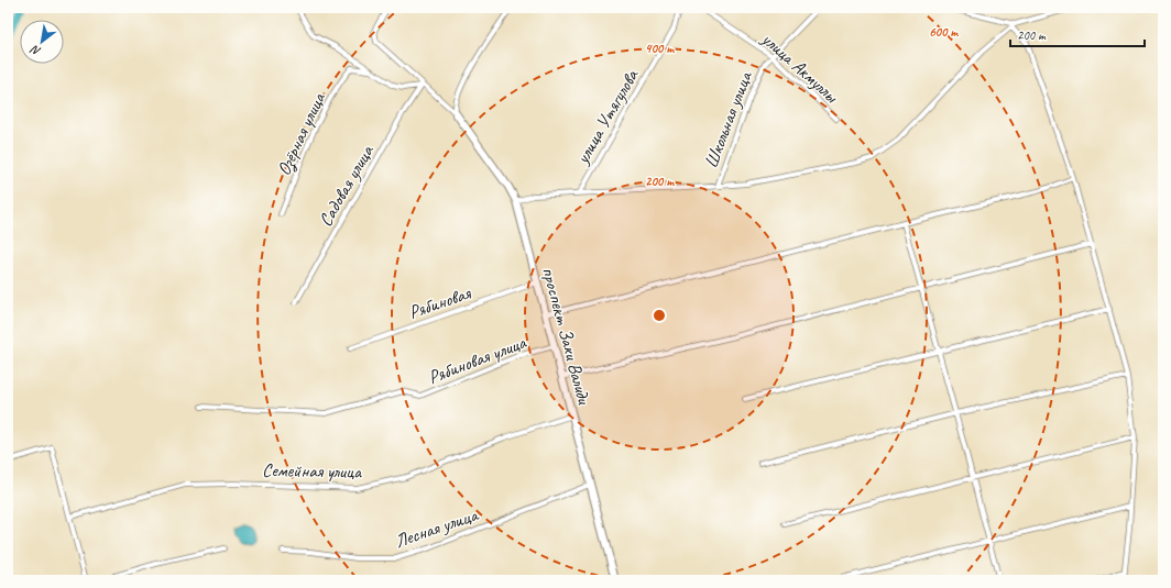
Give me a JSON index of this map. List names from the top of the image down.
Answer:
{
  "streets": {
    "street": [
      "улица Акмуллы",
      "улица Утягулова",
      "Школьная улица",
      "Озёрная улица",
      "Садовая улица",
      "Рябиновая",
      "проспект Заки Валиди",
      "Рябиновая улица",
      "Семейная улица",
      "Лесная улица"
    ]
  },
  "crossings": [
    ["улица Акмуллы", "Школьная улица"],
    ["Рябиновая", "проспект Заки Валиди"],
    ["проспект Заки Валиди", "Рябиновая улица"],
    ["проспект Заки Валиди", "Семейная улица"],
    ["проспект Заки Валиди", "Лесная улица"]
  ],
  "scale_bar": "200 m",
  "north": "bottom left",
  "rings": ["600 m", "400 m", "200 m"]
}
